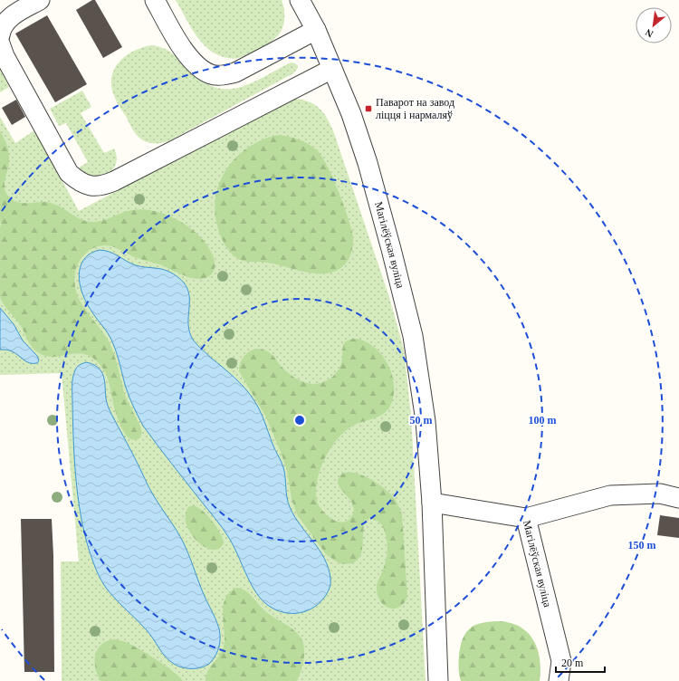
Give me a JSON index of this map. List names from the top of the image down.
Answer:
{
  "streets": {
    "street": ["Магілёўская вуліца"]
  },
  "places": {
    "transit": ["Паварот на завод ліцця і нармаляў"]
  },
  "scale_bar": "20 m",
  "north": "bottom left",
  "rings": ["50 m", "100 m", "150 m"]
}
